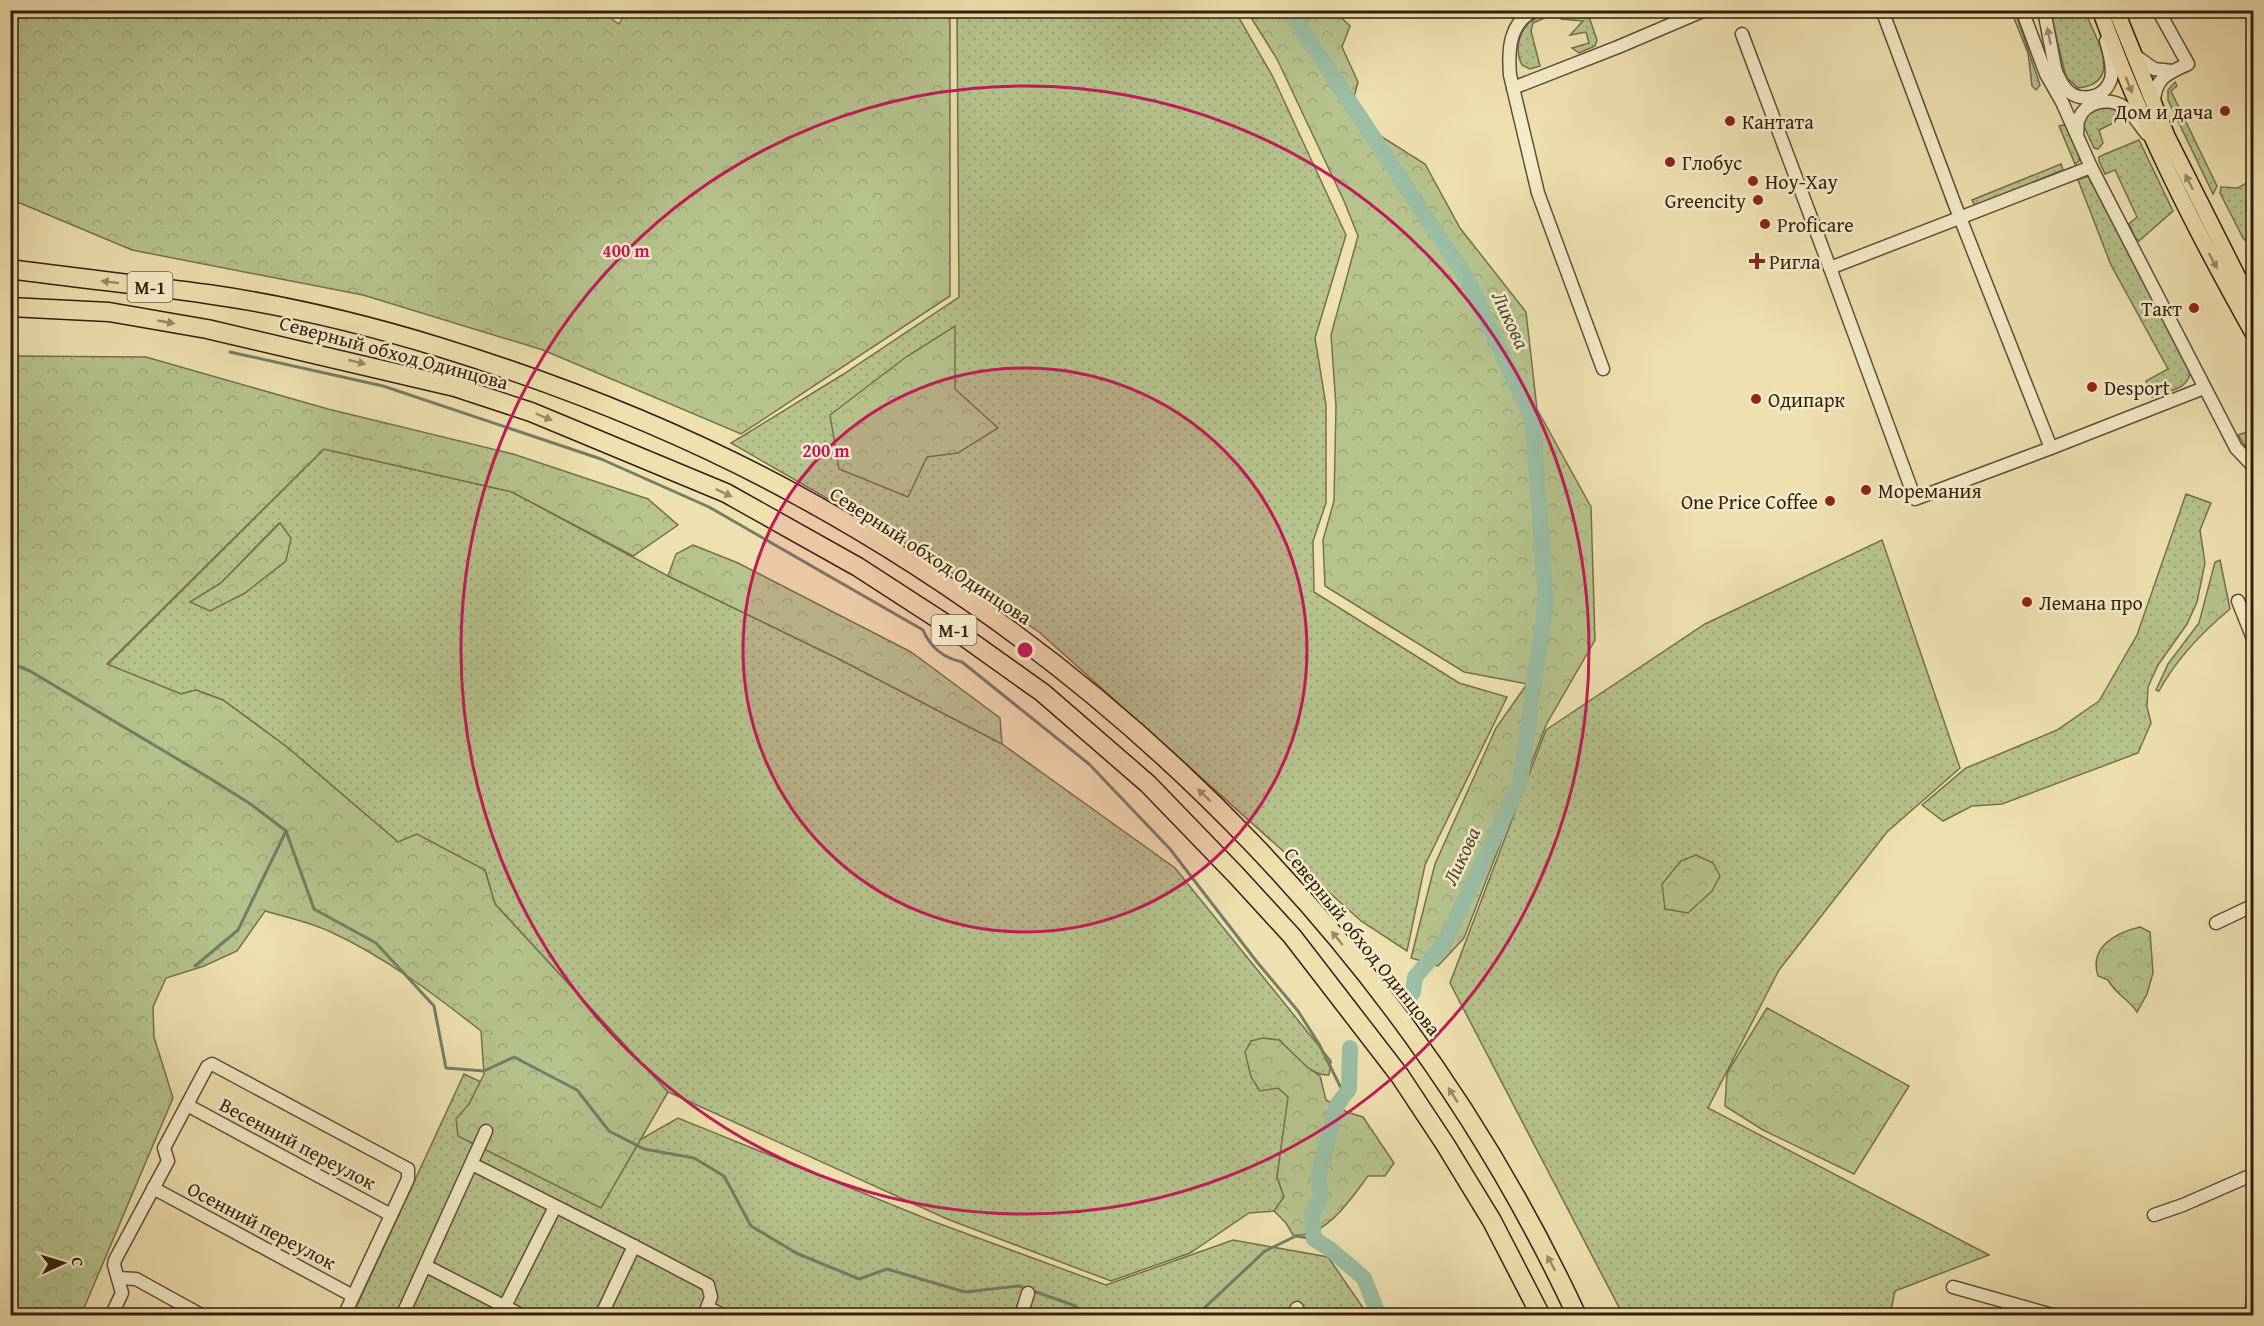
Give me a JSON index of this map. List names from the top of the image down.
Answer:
{
  "streets": {
    "highway": ["М-1", "Северный обход Одинцова"],
    "street": ["Весенний переулок", "Осенний переулок"]
  },
  "water": ["Ликова"],
  "places": {
    "other": [
      "Дом и дача",
      "Кантата",
      "Глобус",
      "Ноу-Хау",
      "Greencity",
      "Proficare",
      "Такт",
      "Desport",
      "Одипарк",
      "Моремания",
      "One Price Coffee",
      "Лемана про"
    ],
    "health": ["Ригла"]
  },
  "north": "right",
  "rings": ["400 m", "200 m"]
}
